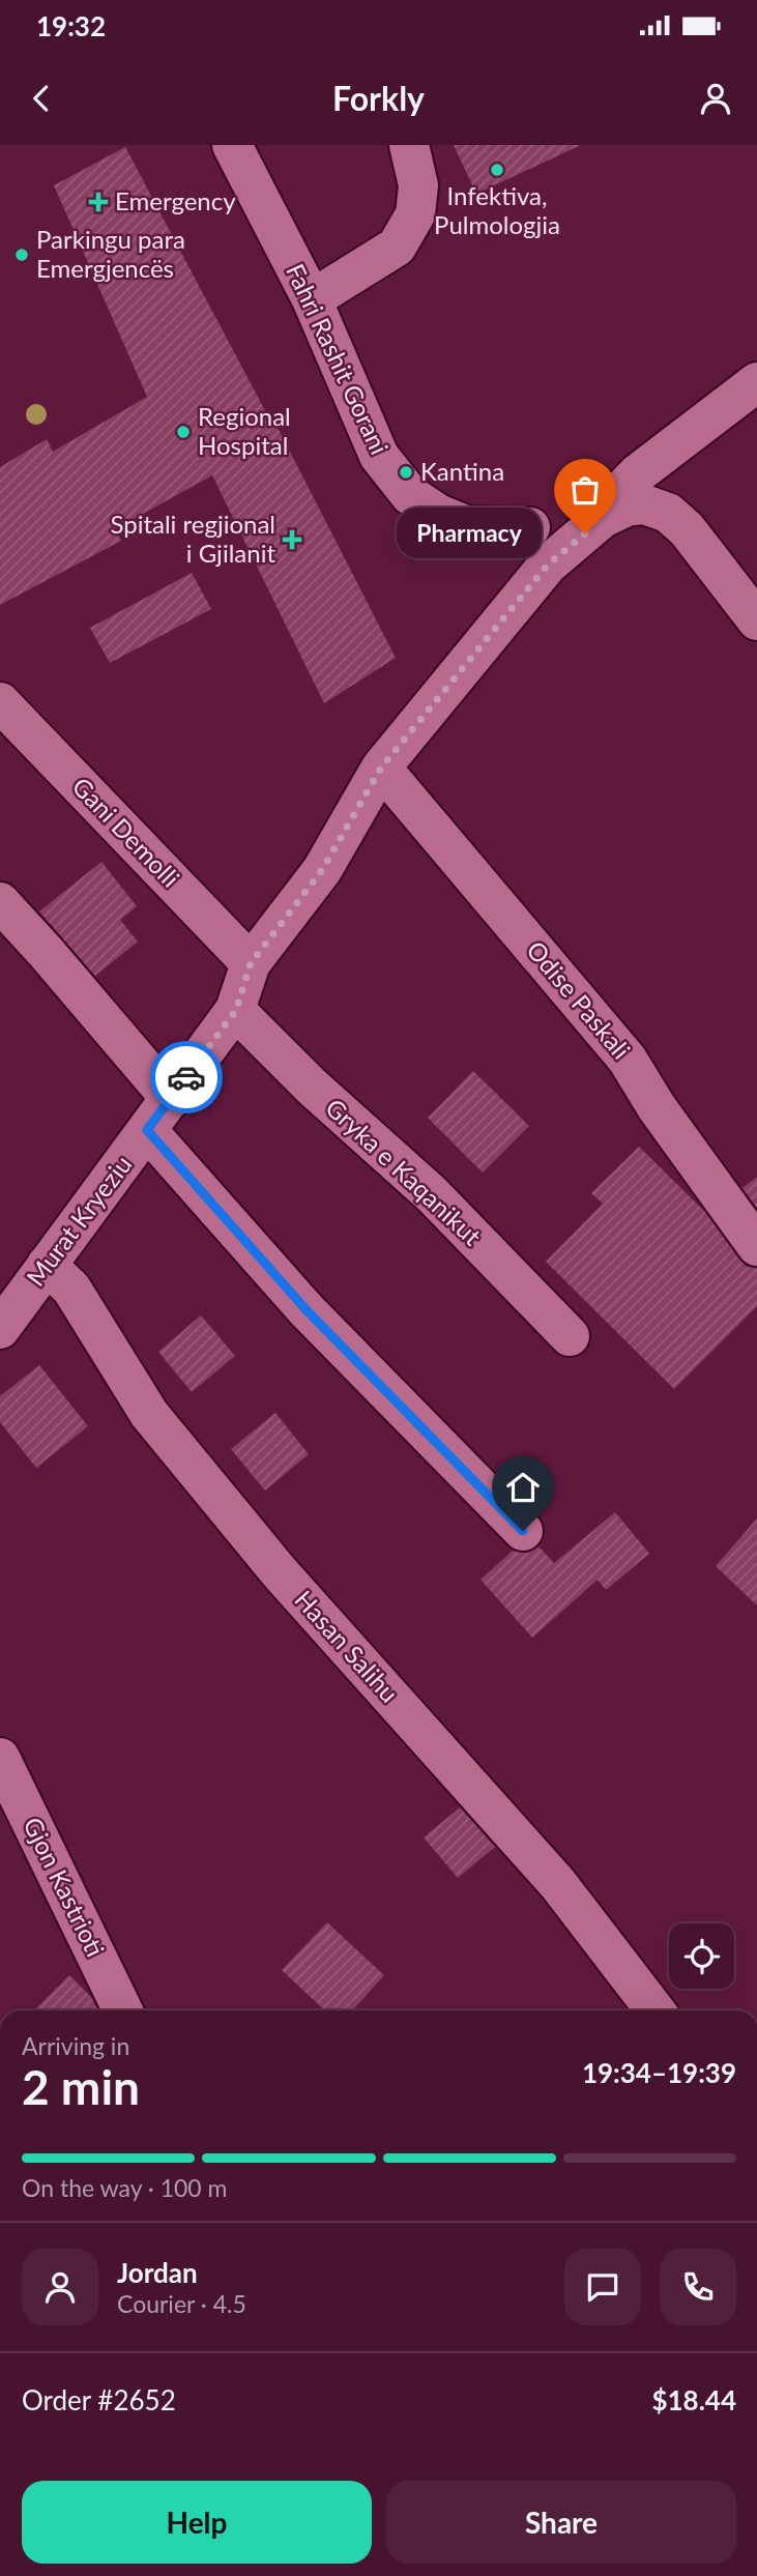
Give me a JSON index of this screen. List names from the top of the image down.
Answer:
{
  "streets": {
    "street": [
      "Fahri Rashit Gorani",
      "Gani Demolli",
      "Odise Paskali",
      "Gryka e Kaqanikut",
      "Murat Kryeziu",
      "Hasan Salihu",
      "Gjon Kastrioti"
    ]
  },
  "crossings": [
    ["Gani Demolli", "Murat Kryeziu"],
    ["Odise Paskali", "Murat Kryeziu"],
    ["Gryka e Kaqanikut", "Murat Kryeziu"],
    ["Murat Kryeziu", "Hasan Salihu"]
  ],
  "places": {
    "other": [
      "Infektiva, Pulmologjia",
      "Parkingu para Emergjencës",
      "Regional Hospital",
      "Kantina",
      "Pharmacy"
    ],
    "health": ["Emergency", "Spitali regjional i Gjilanit"]
  },
  "page": {
    "status": "19:32",
    "header": "Forkly",
    "bubble": "Pharmacy",
    "heading": ["2 min", "Arriving in", "19:34–19:39"],
    "panel": [
      "Jordan",
      "Courier · 4.5",
      "Order #2652",
      "$18.44"
    ],
    "bar": "On the way · 100 m",
    "buttons": ["Help", "Share"]
  }
}
